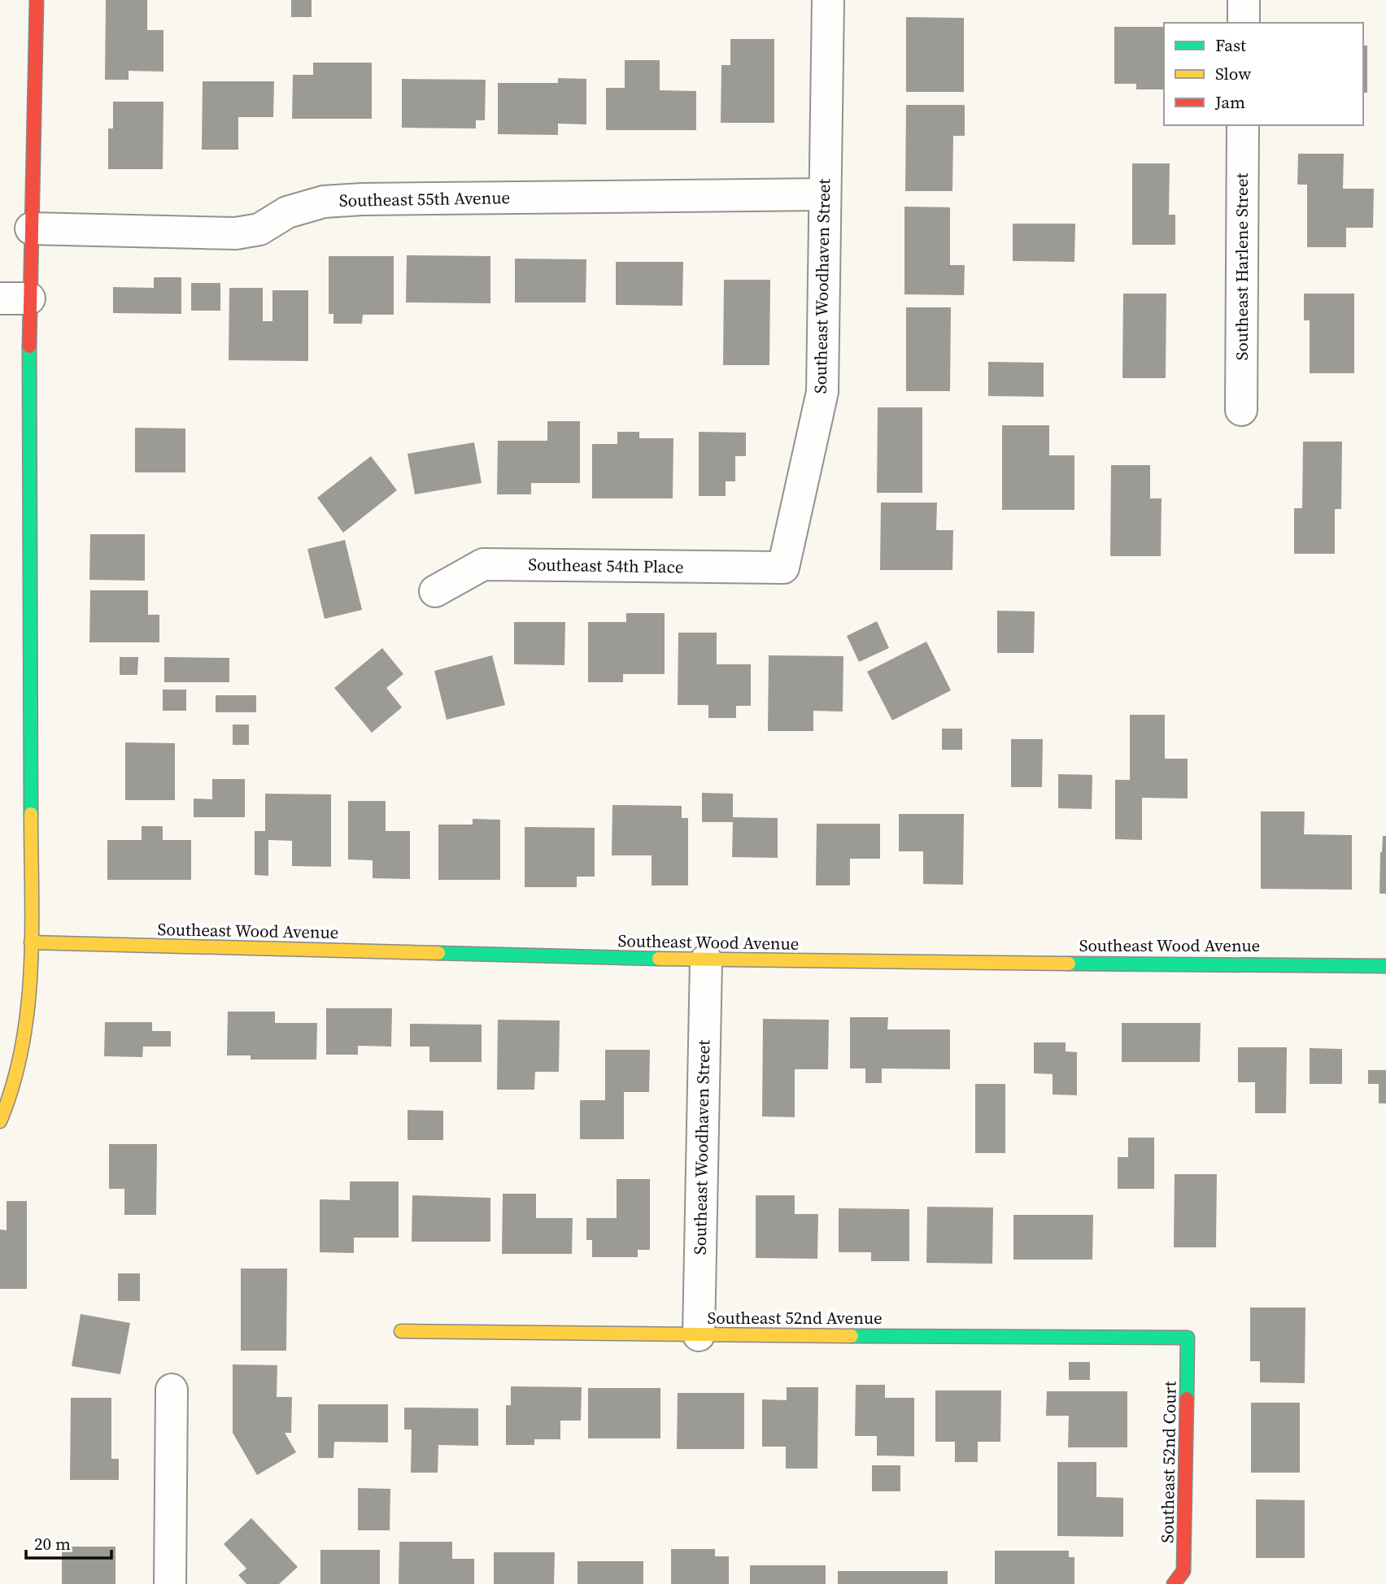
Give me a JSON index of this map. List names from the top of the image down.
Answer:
{
  "streets": {
    "street": [
      "Southeast 55th Avenue",
      "Southeast Harlene Street",
      "Southeast Woodhaven Street",
      "Southeast 54th Place",
      "Southeast Wood Avenue",
      "Southeast 52nd Avenue",
      "Southeast 52nd Court"
    ]
  },
  "crossings": [
    ["Southeast 55th Avenue", "Southeast Woodhaven Street"],
    ["Southeast Woodhaven Street", "Southeast 54th Place"],
    ["Southeast Woodhaven Street", "Southeast Wood Avenue"],
    ["Southeast Woodhaven Street", "Southeast 52nd Avenue"],
    ["Southeast 52nd Avenue", "Southeast 52nd Court"]
  ],
  "legend": ["Fast", "Slow", "Jam"],
  "scale_bar": "20 m"
}
